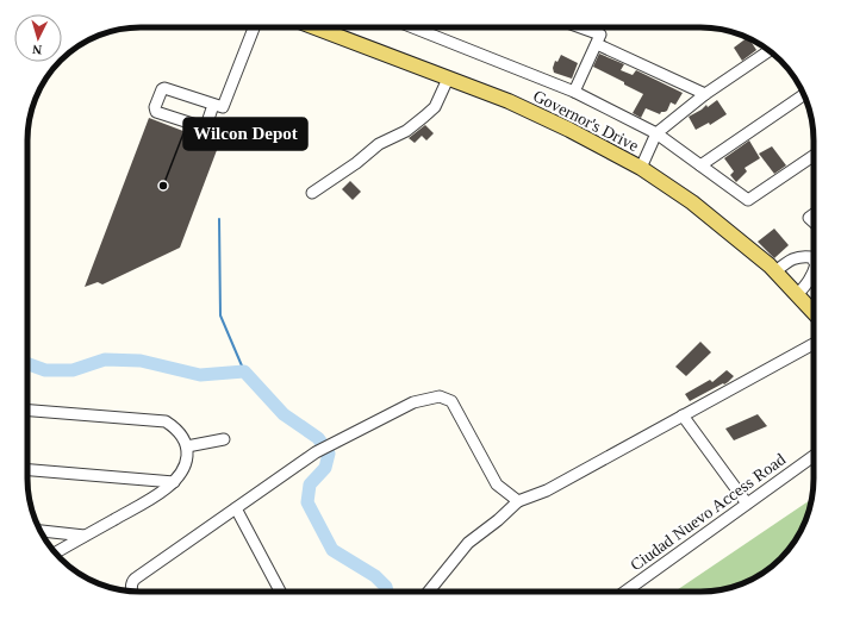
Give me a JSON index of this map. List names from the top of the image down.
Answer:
{
  "streets": {
    "main road": ["Governor's Drive"],
    "street": ["Ciudad Nuevo Access Road"]
  },
  "places": ["Wilcon Depot"],
  "north": "bottom"
}
